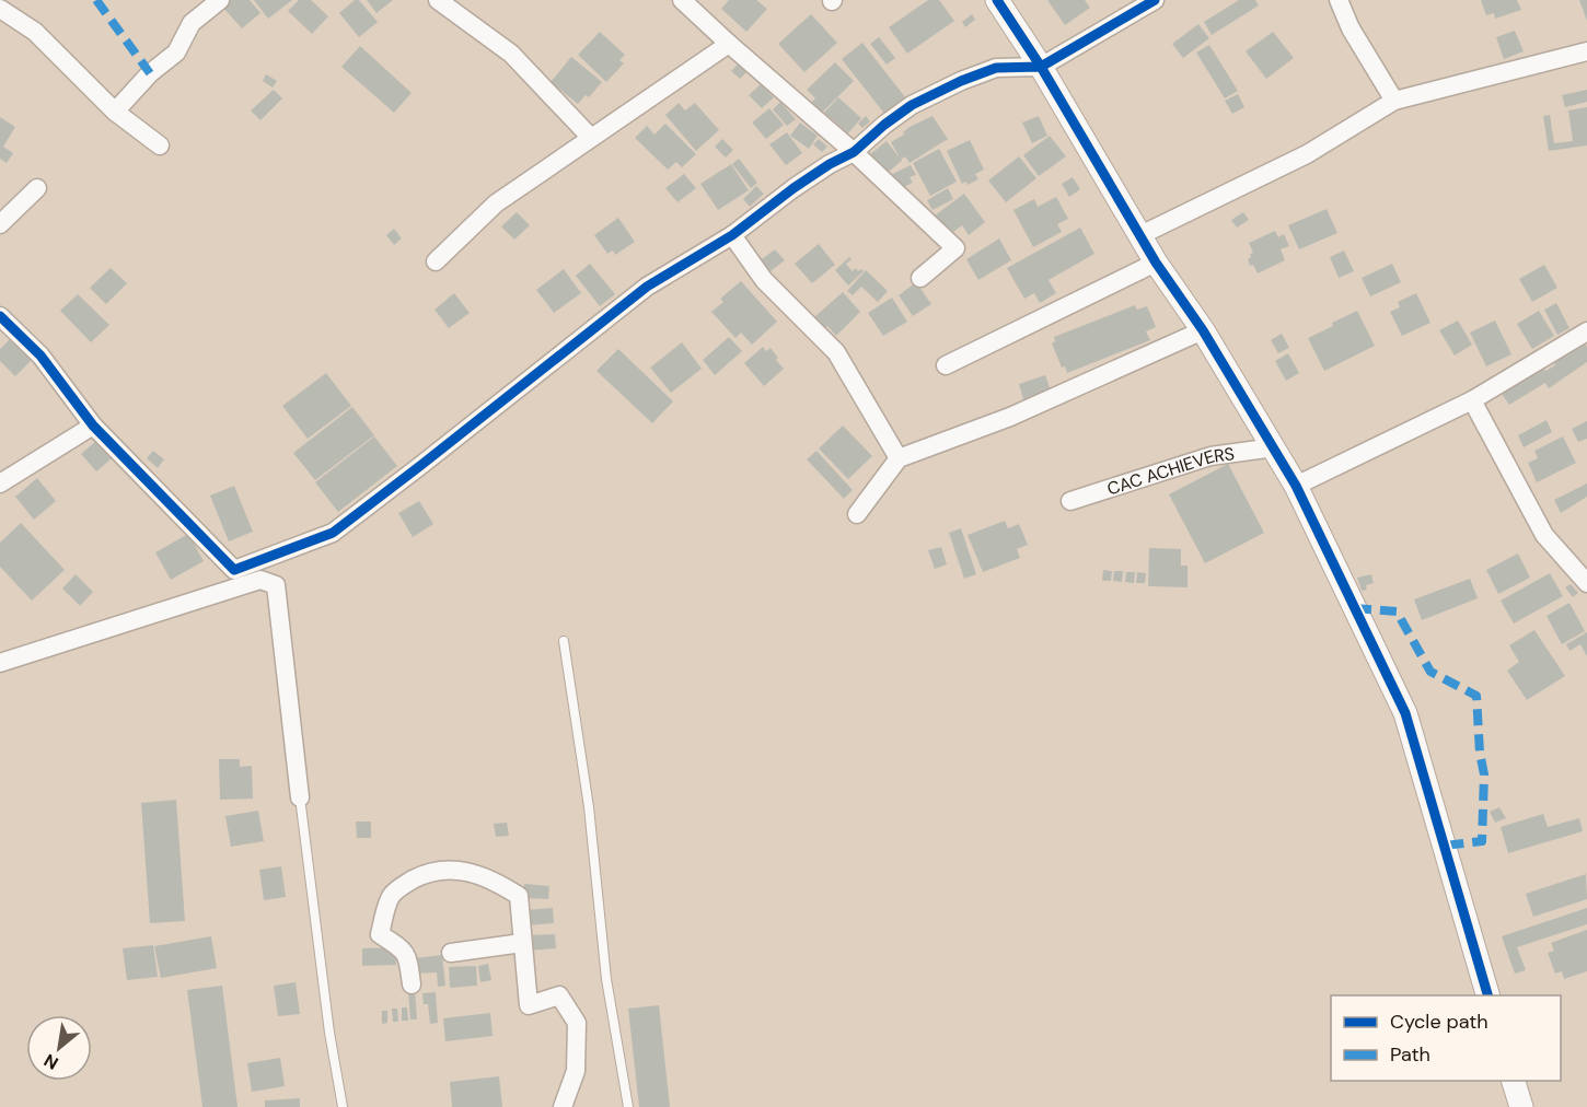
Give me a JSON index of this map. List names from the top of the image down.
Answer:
{
  "streets": {
    "street": ["CAC ACHIEVERS"]
  },
  "legend": ["Cycle path", "Path"],
  "north": "bottom left"
}
